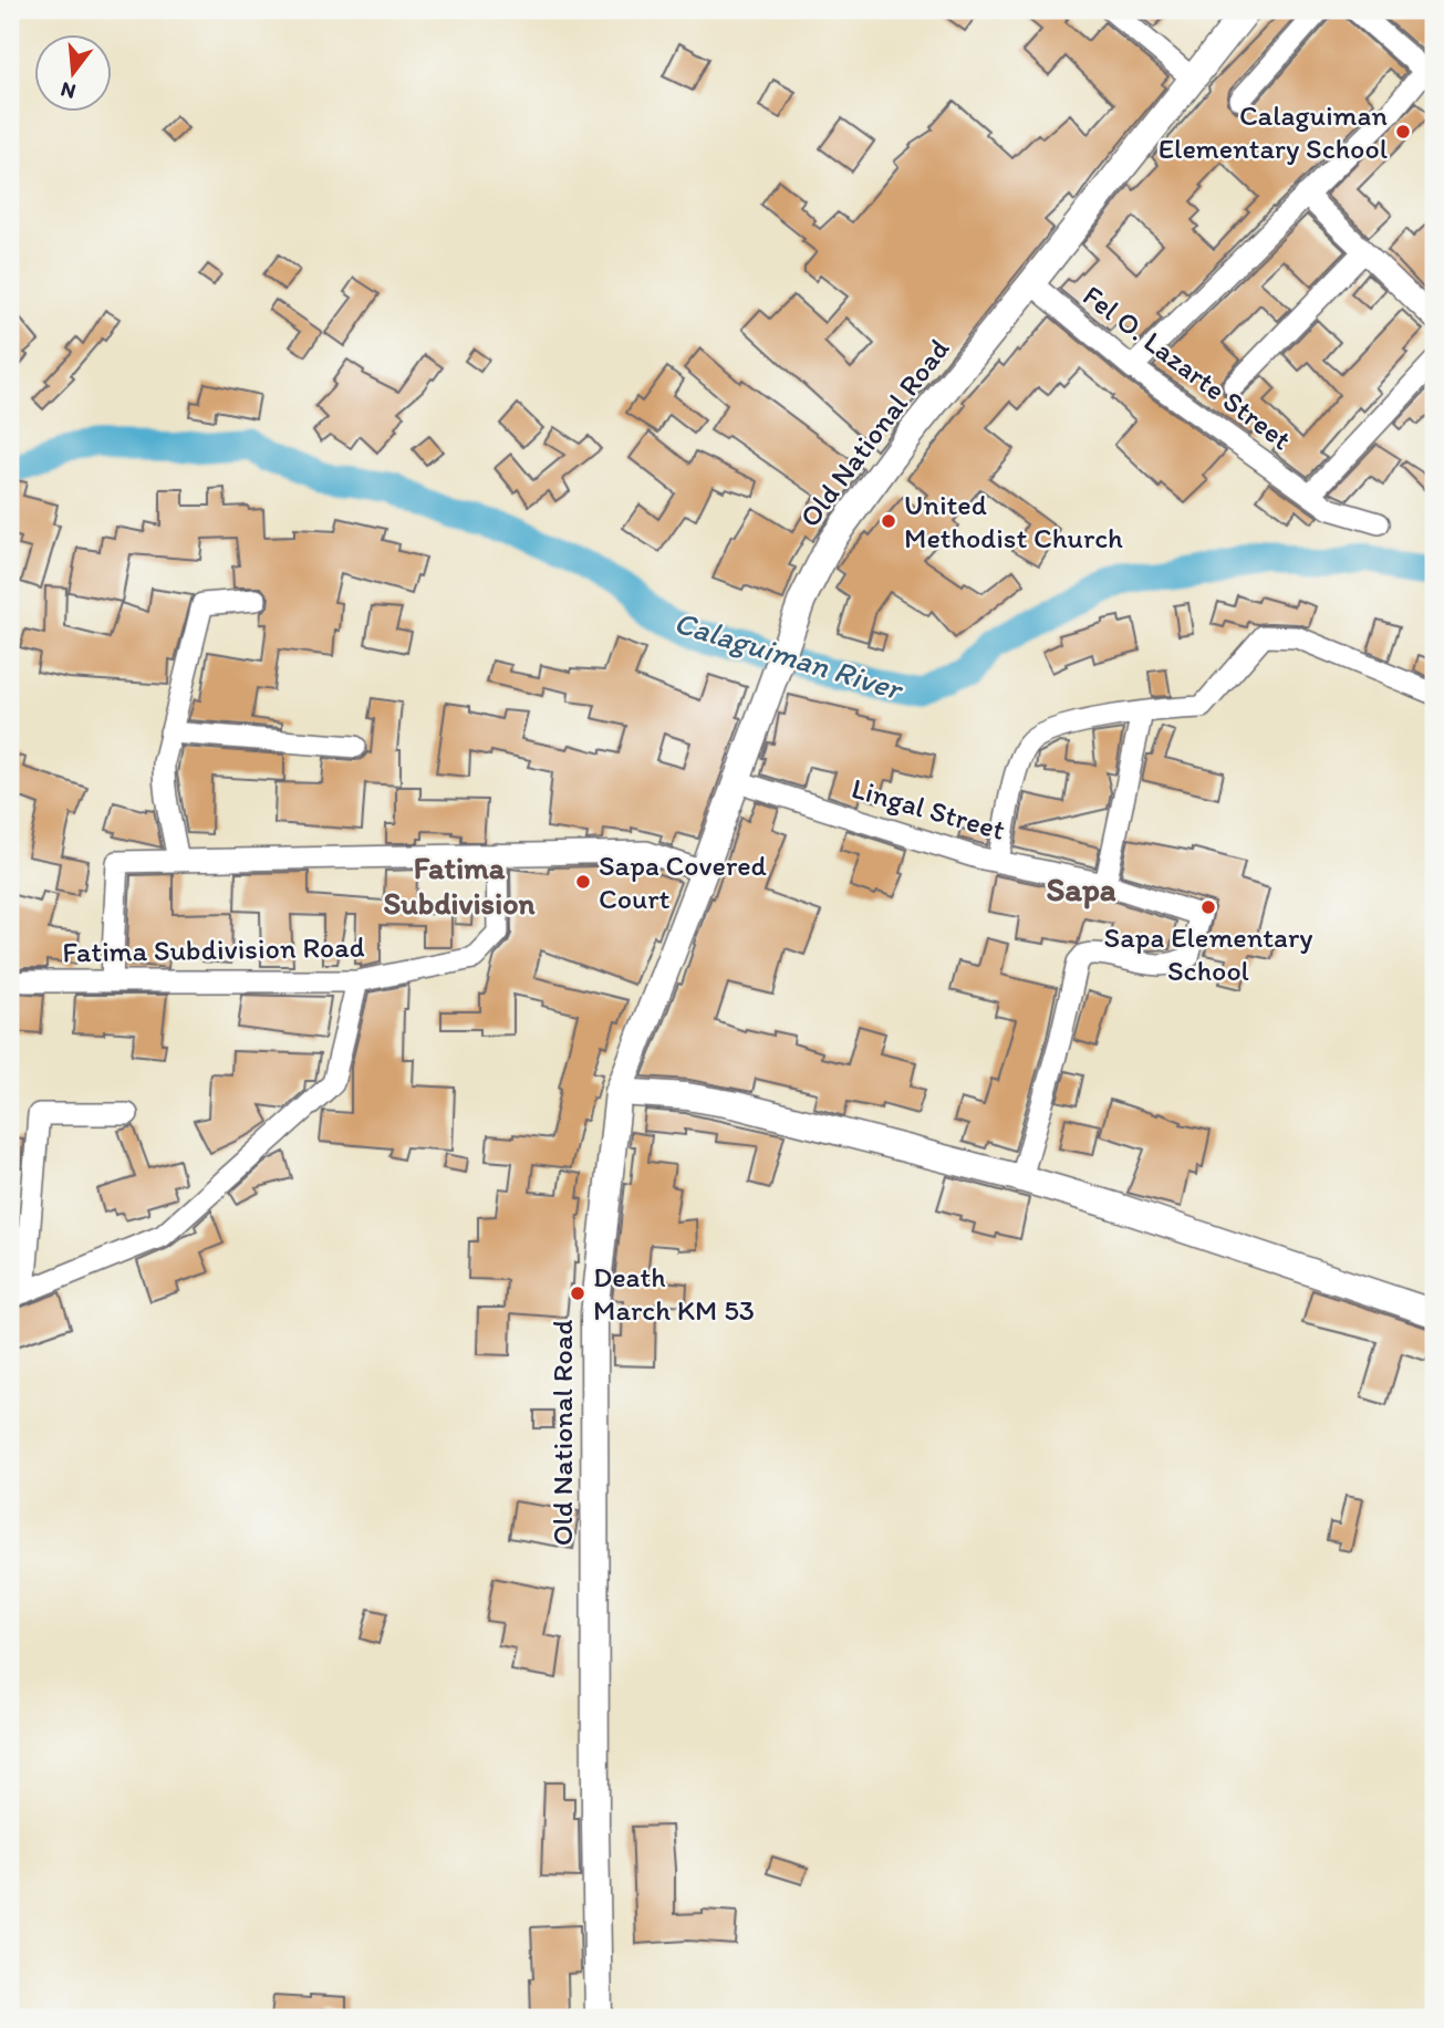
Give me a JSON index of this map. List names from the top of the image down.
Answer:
{
  "streets": {
    "main road": ["Old National Road"],
    "street": ["Fel O. Lazarte Street", "Lingal Street", "Fatima Subdivision Road"]
  },
  "crossings": [
    ["Fel O. Lazarte Street", "Old National Road"],
    ["Old National Road", "Lingal Street"]
  ],
  "districts": ["Fatima Subdivision", "Sapa"],
  "water": ["Calaguiman River"],
  "places": [
    "Calaguiman Elementary School",
    "United Methodist Church",
    "Sapa Covered Court",
    "Sapa Elementary School",
    "Death March KM 53"
  ],
  "north": "bottom"
}
